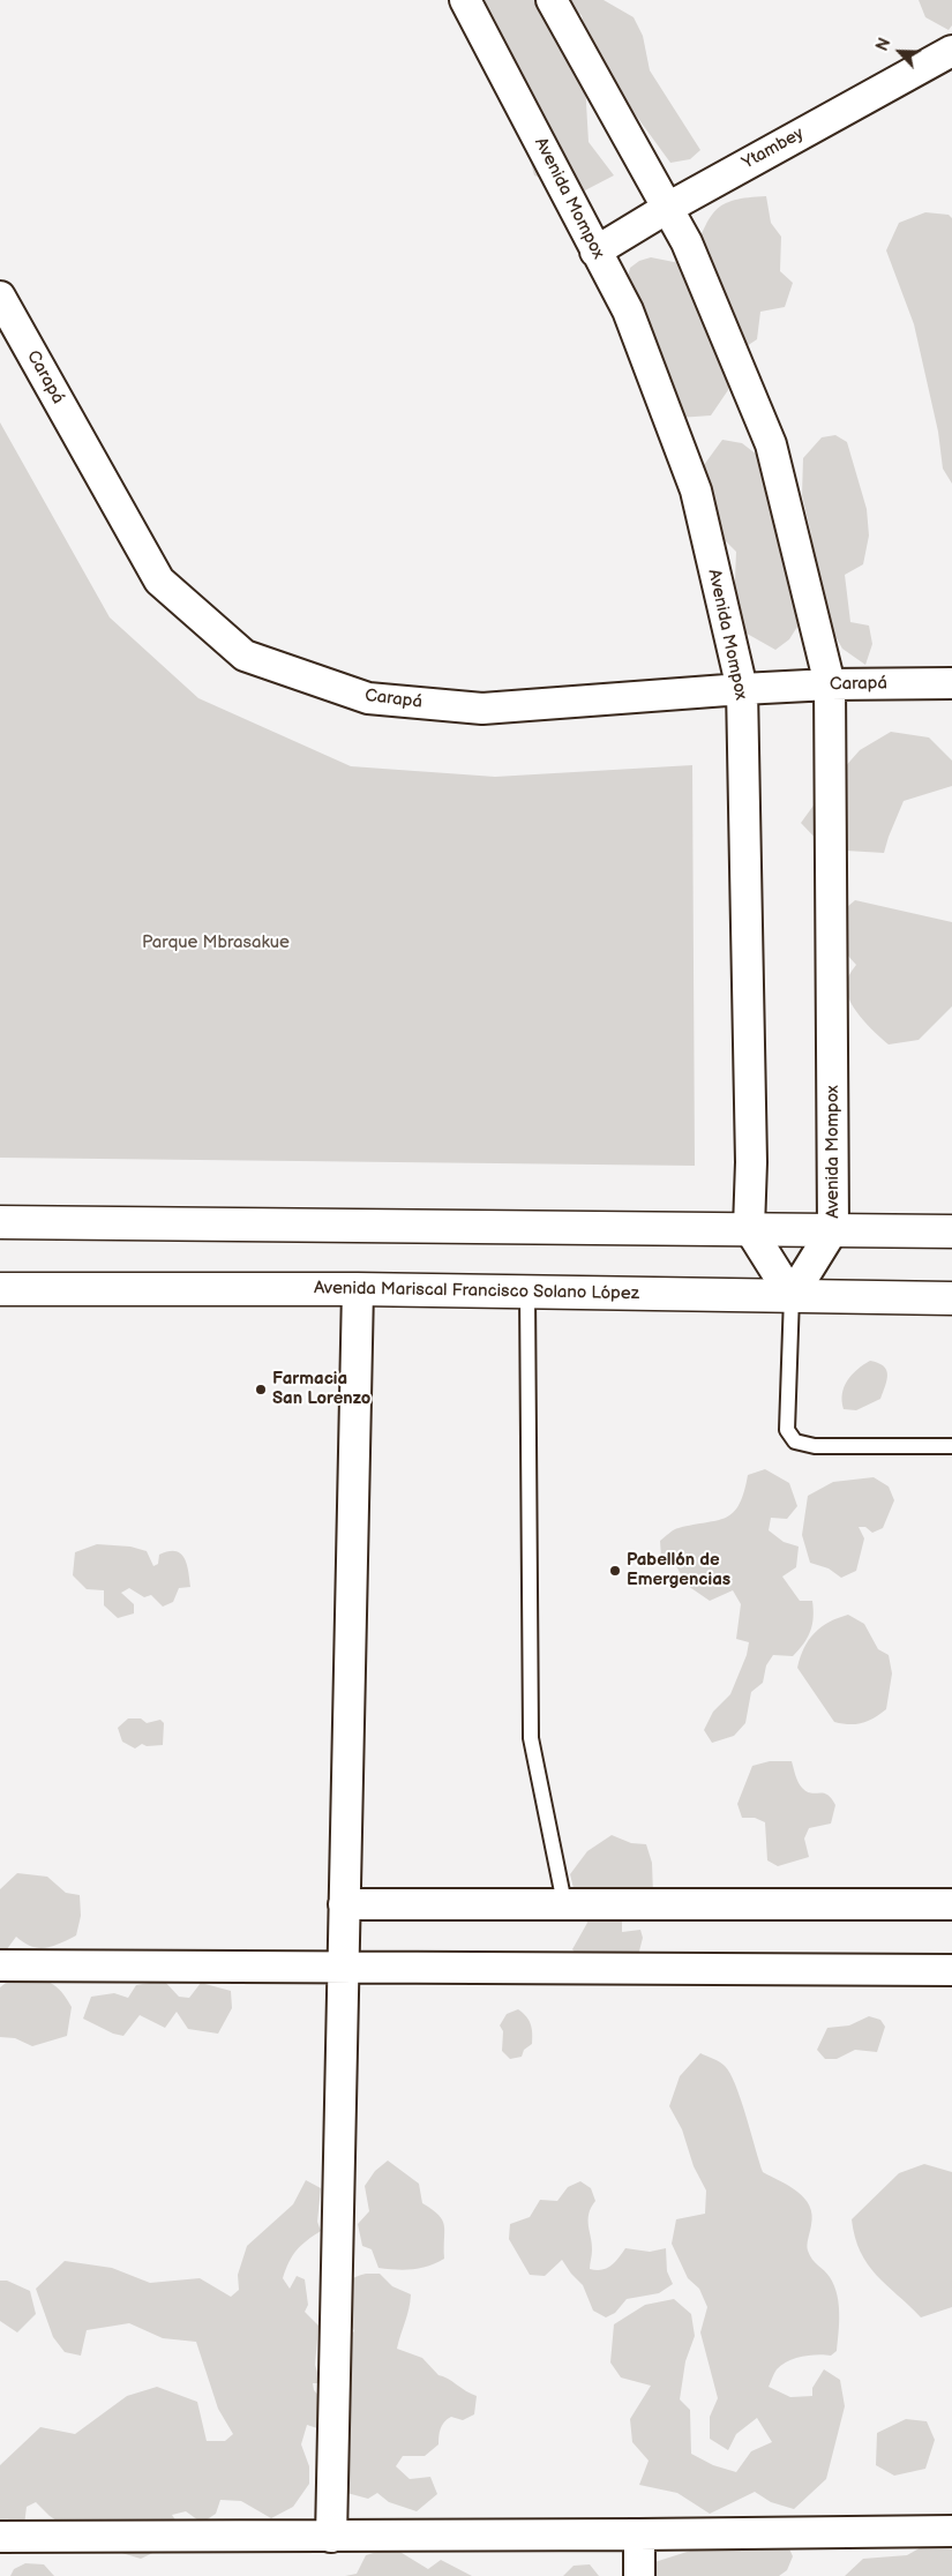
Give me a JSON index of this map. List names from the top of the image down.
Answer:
{
  "streets": {
    "main road": ["Avenida Mariscal Francisco Solano López"],
    "street": ["Ytambey", "Avenida Mompox", "Carapá"]
  },
  "crossings": [
    ["Ytambey", "Avenida Mompox"],
    ["Avenida Mompox", "Carapá"],
    ["Avenida Mompox", "Avenida Mariscal Francisco Solano López"]
  ],
  "parks": ["Parque Mbrasakue"],
  "places": ["Farmacia San Lorenzo", "Pabellón de Emergencias"],
  "north": "top left"
}
